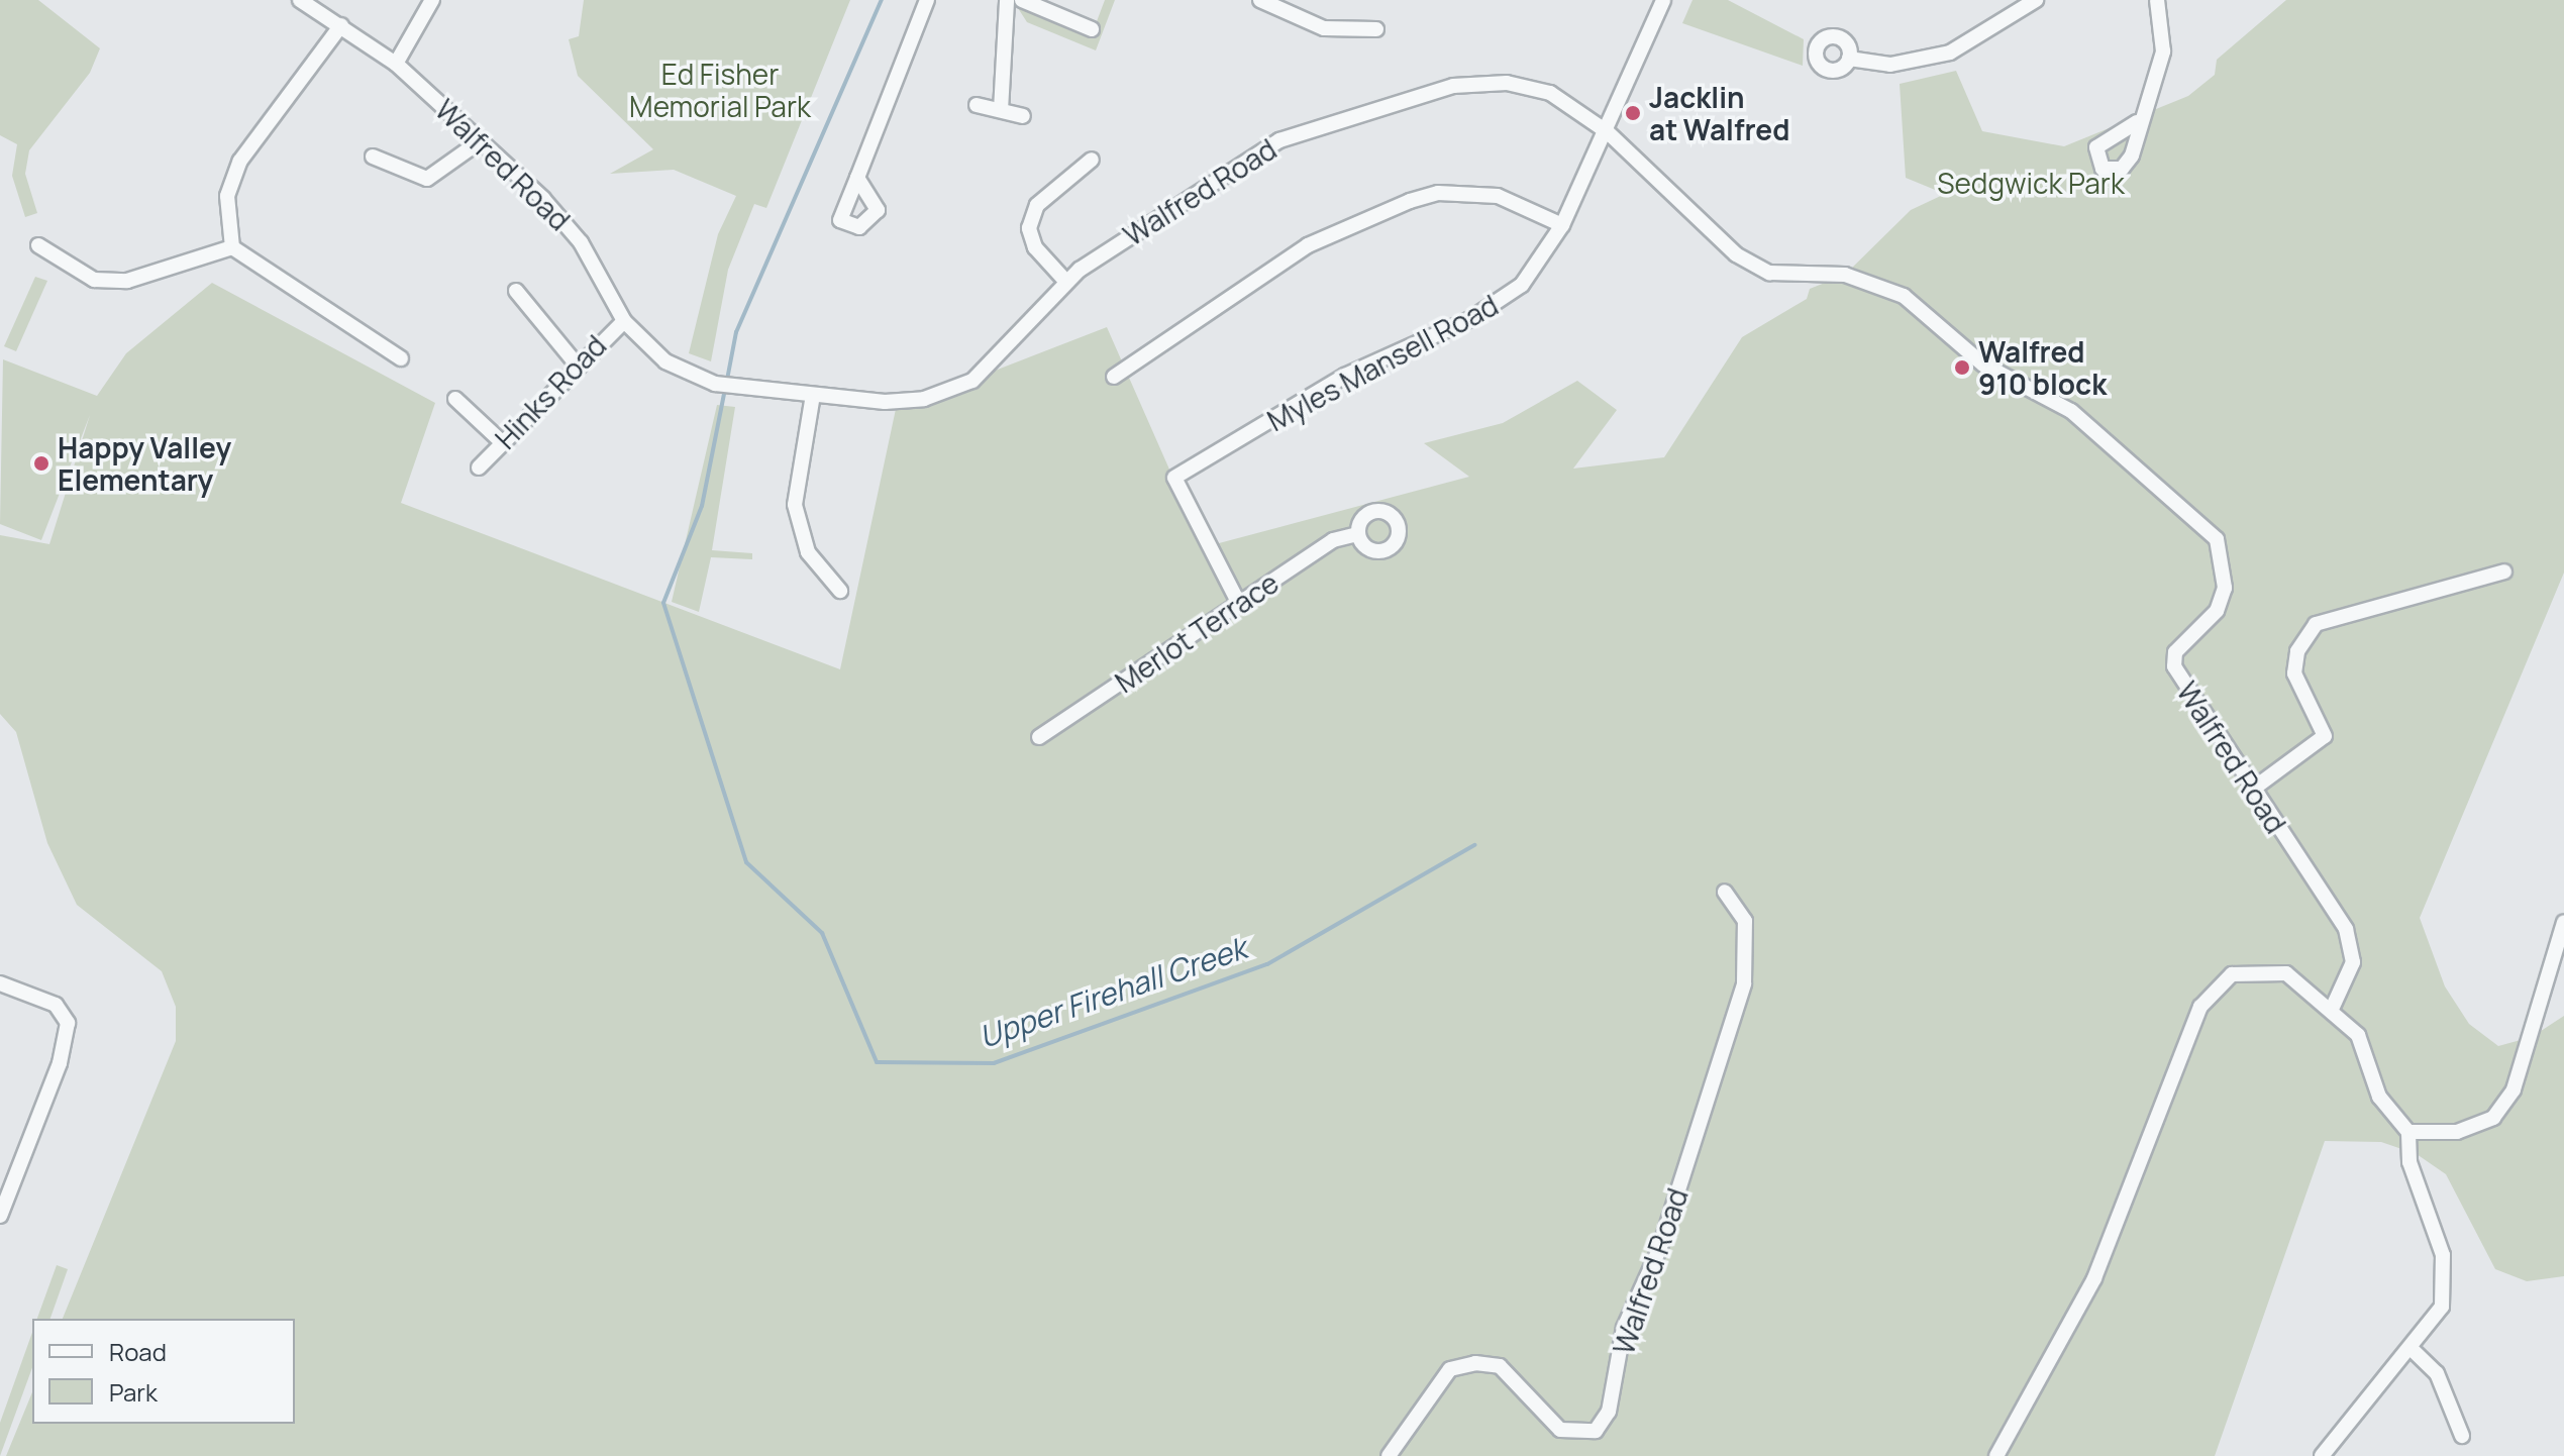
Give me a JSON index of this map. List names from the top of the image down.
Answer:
{
  "streets": {
    "street": [
      "Walfred Road",
      "Myles Mansell Road",
      "Hinks Road",
      "Merlot Terrace"
    ]
  },
  "crossings": [
    ["Walfred Road", "Myles Mansell Road"],
    ["Walfred Road", "Hinks Road"],
    ["Myles Mansell Road", "Merlot Terrace"]
  ],
  "water": ["Upper Firehall Creek"],
  "parks": ["Ed Fisher Memorial Park", "Sedgwick Park"],
  "places": ["Jacklin at Walfred", "Walfred 910 block", "Happy Valley Elementary"],
  "legend": ["Road", "Park"]
}
